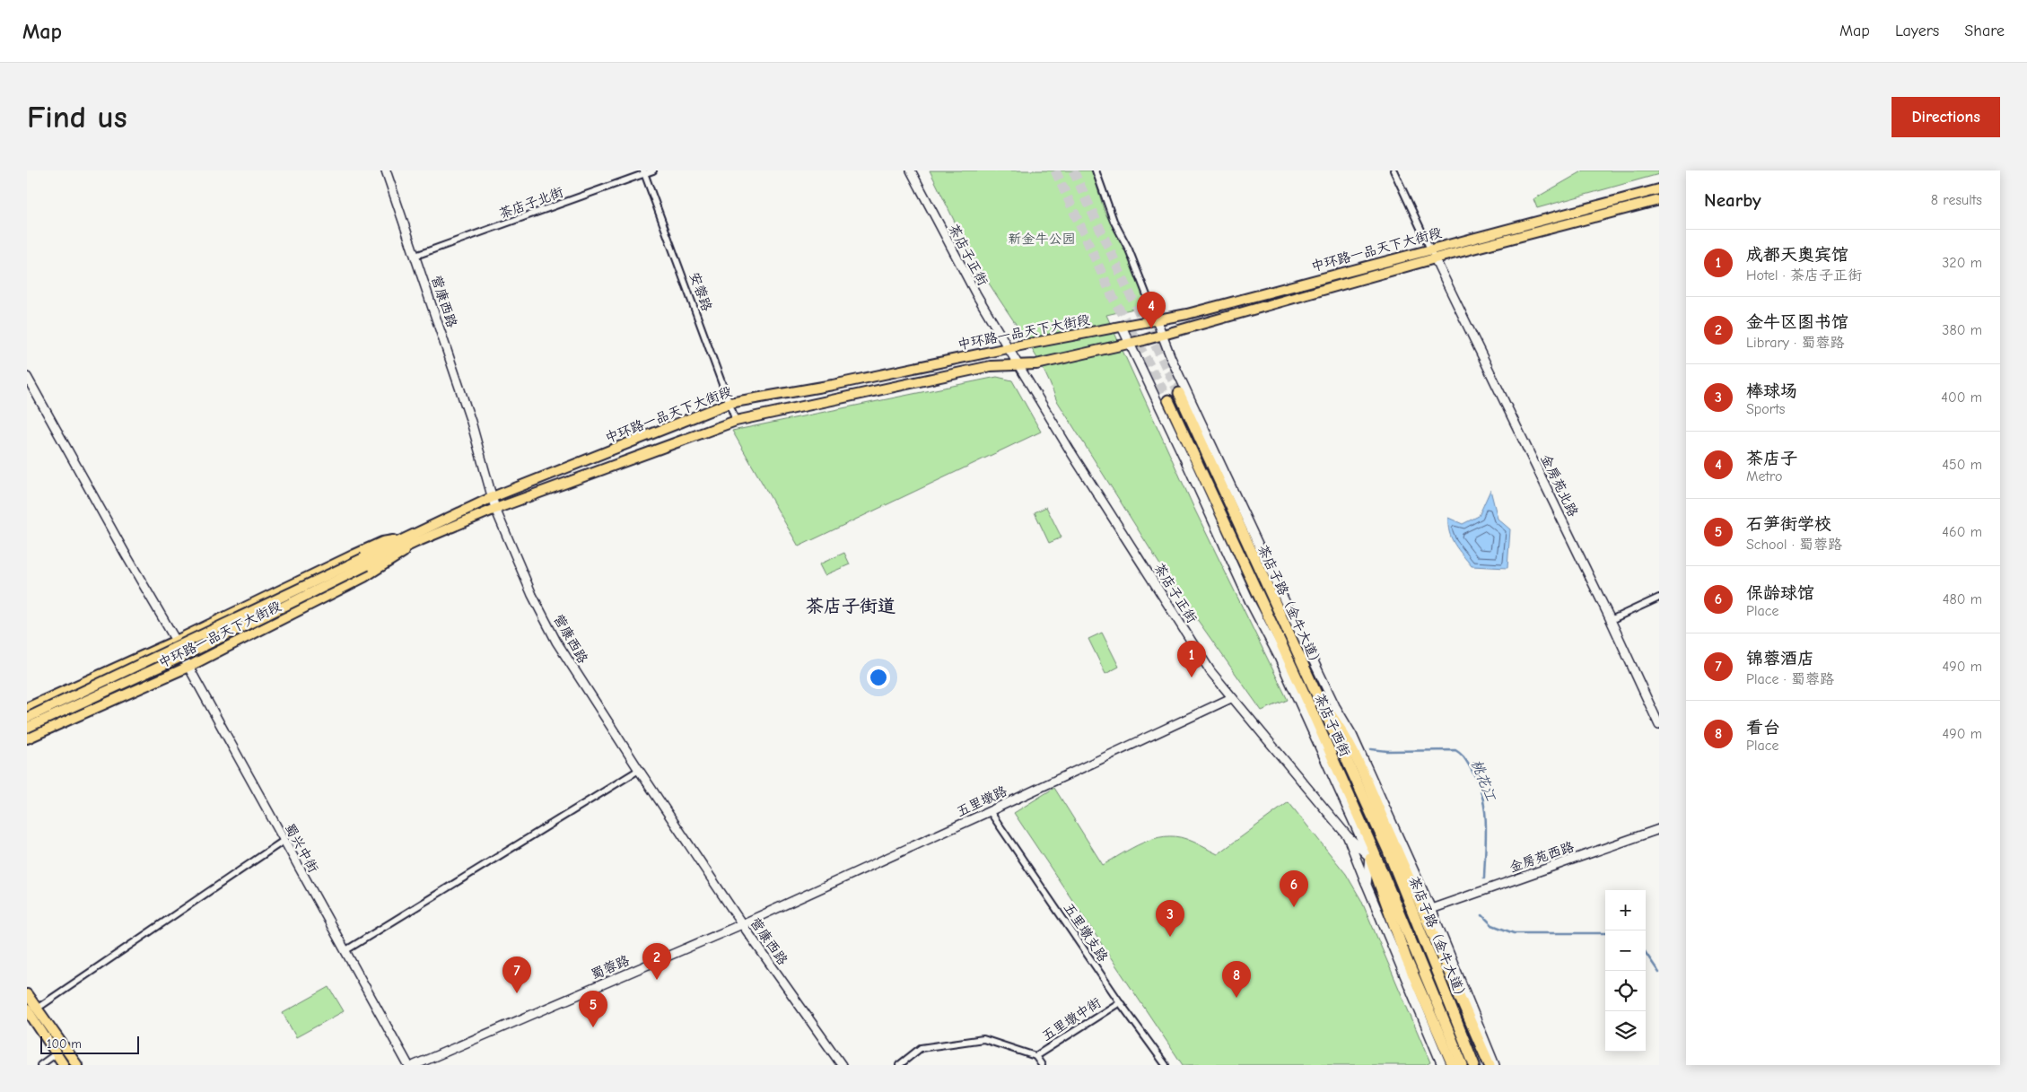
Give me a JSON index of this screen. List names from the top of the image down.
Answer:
{
  "streets": {
    "highway": ["茶店子路（金牛大道）", "茶店子西街"],
    "main road": ["中环路一品天下大街段"],
    "street": [
      "茶店子北街",
      "茶店子正街",
      "安蓉路",
      "营康西路",
      "金房苑北路",
      "五里墩路",
      "蜀兴中街",
      "金房苑西路",
      "五里墩支路",
      "蜀蓉路",
      "五里墩中街"
    ]
  },
  "crossings": [
    ["茶店子北街", "安蓉路"],
    ["茶店子北街", "营康西路"],
    ["中环路一品天下大街段", "茶店子正街"],
    ["中环路一品天下大街段", "安蓉路"],
    ["中环路一品天下大街段", "营康西路"],
    ["中环路一品天下大街段", "金房苑北路"],
    ["中环路一品天下大街段", "蜀兴中街"],
    ["茶店子正街", "茶店子西街"],
    ["茶店子正街", "五里墩路"],
    ["营康西路", "五里墩路"],
    ["营康西路", "蜀蓉路"],
    ["五里墩路", "五里墩支路"],
    ["五里墩路", "蜀蓉路"],
    ["五里墩支路", "五里墩中街"]
  ],
  "districts": ["茶店子街道"],
  "water": ["桃花江"],
  "parks": ["新金牛公园"],
  "scale_bar": "100 m",
  "page": {
    "header": "Map",
    "nav": ["Map", "Layers", "Share"],
    "buttons": "Directions",
    "title": "Find us",
    "heading": ["Nearby", "8 results"],
    "list": [
      {
        "mark": "1",
        "name": "成都天奥宾馆",
        "note": "Hotel · 茶店子正街",
        "value": "320 m"
      },
      {
        "mark": "2",
        "name": "金牛区图书馆",
        "note": "Library · 蜀蓉路",
        "value": "380 m"
      },
      {
        "mark": "3",
        "name": "棒球场",
        "note": "Sports",
        "value": "400 m"
      },
      {
        "mark": "4",
        "name": "茶店子",
        "note": "Metro",
        "value": "450 m"
      },
      {
        "mark": "5",
        "name": "石笋街学校",
        "note": "School · 蜀蓉路",
        "value": "460 m"
      },
      {
        "mark": "6",
        "name": "保龄球馆",
        "note": "Place",
        "value": "480 m"
      },
      {
        "mark": "7",
        "name": "锦蓉酒店",
        "note": "Place · 蜀蓉路",
        "value": "490 m"
      },
      {
        "mark": "8",
        "name": "看台",
        "note": "Place",
        "value": "490 m"
      }
    ],
    "pins": [
      "4",
      "1",
      "6",
      "3",
      "2",
      "7",
      "8",
      "5"
    ],
    "map_buttons": ["+", "−"],
    "scale": "100 m"
  }
}
